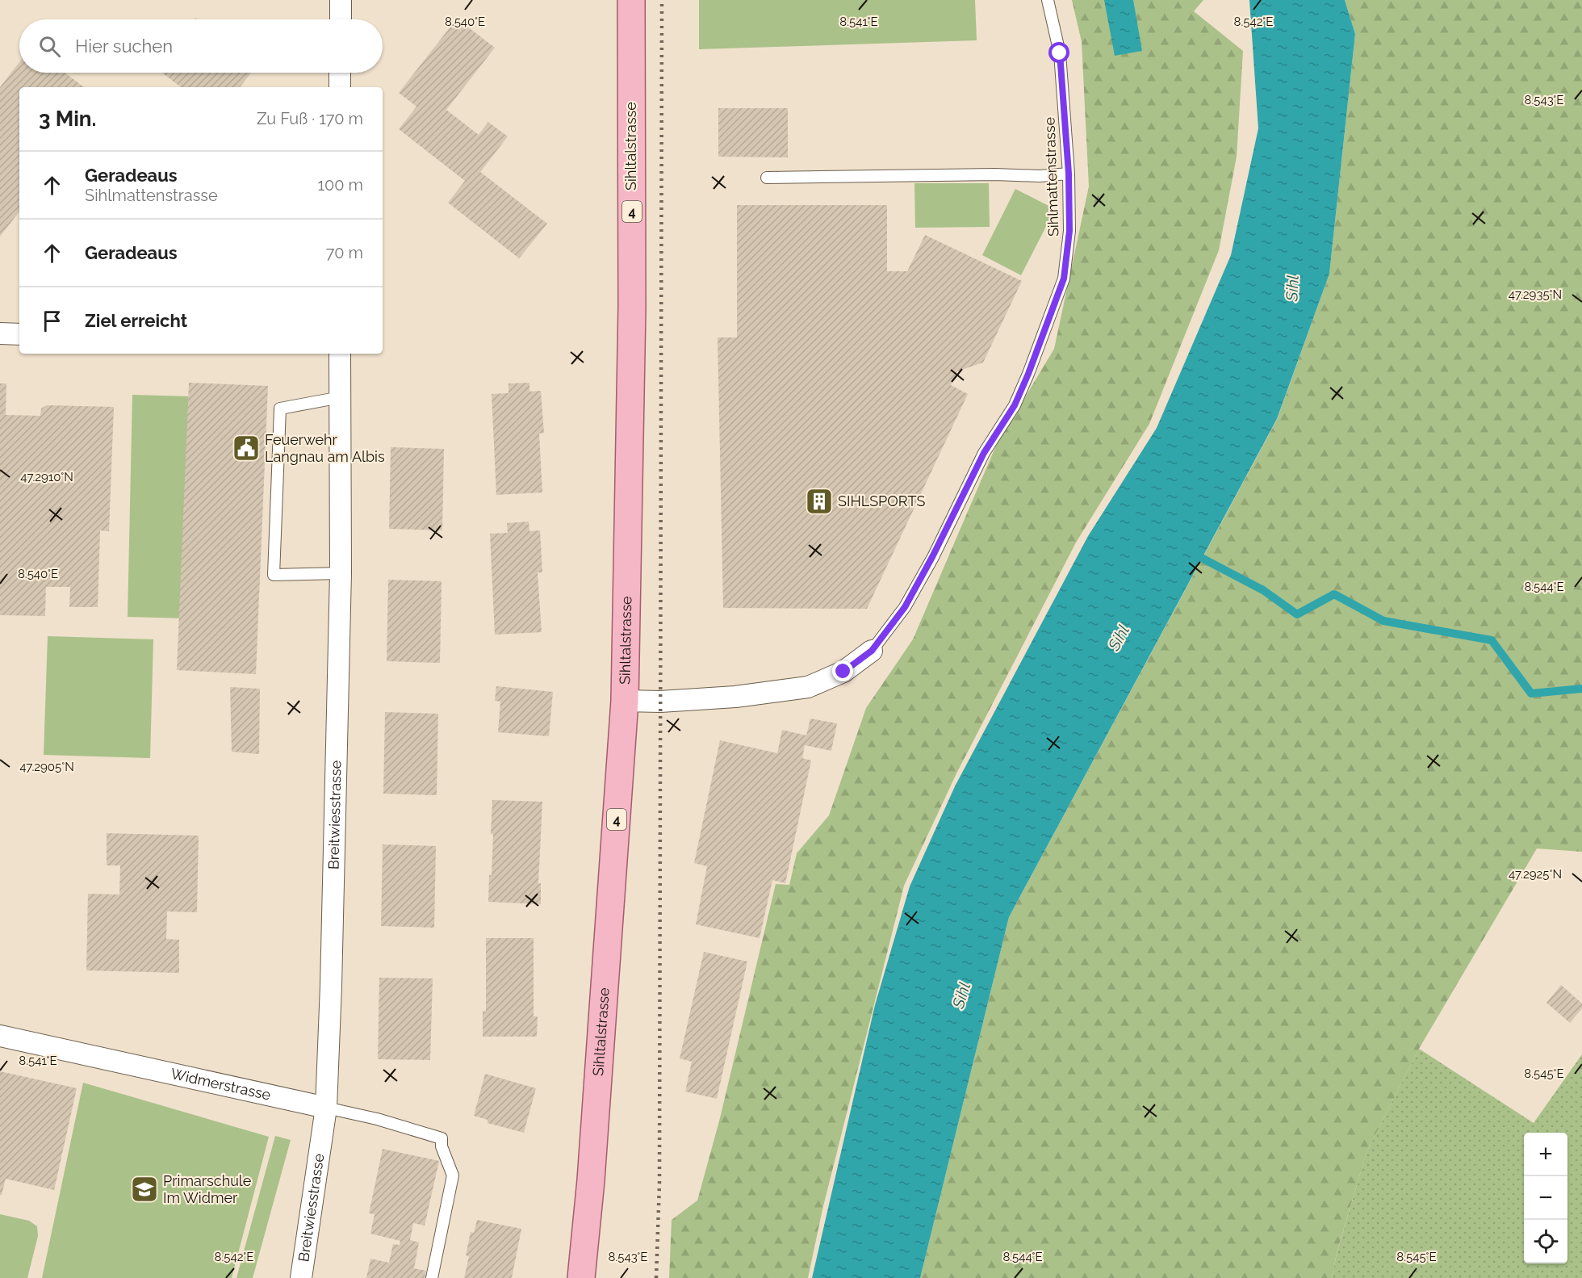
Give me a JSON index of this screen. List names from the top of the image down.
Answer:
{
  "streets": {
    "main road": ["Sihltalstrasse", "4"],
    "street": ["Breitwiesstrasse", "Widmerstrasse"],
    "lane": ["Sihlmattenstrasse"]
  },
  "crossings": [
    ["Breitwiesstrasse", "Widmerstrasse"]
  ],
  "water": ["Sihl"],
  "places": {
    "public building": ["Feuerwehr Langnau am Albis"],
    "building": ["SIHLSPORTS"],
    "school or university": ["Primarschule Im Widmer"]
  },
  "page": {
    "search": "Hier suchen",
    "heading": ["3 Min.", "Zu Fuß · 170 m"],
    "list": [
      ["Geradeaus", "Sihlmattenstrasse", "100 m"],
      ["Geradeaus", "70 m"],
      "Ziel erreicht"
    ],
    "map_buttons": ["+", "−"]
  },
  "coordinates": [
    "8.540°E",
    "8.542°E",
    "8.541°E",
    "8.543°E",
    "47.2935°N",
    "47.2910°N",
    "8.544°E",
    "47.2905°N",
    "47.2925°N",
    "8.545°E"
  ]
}
